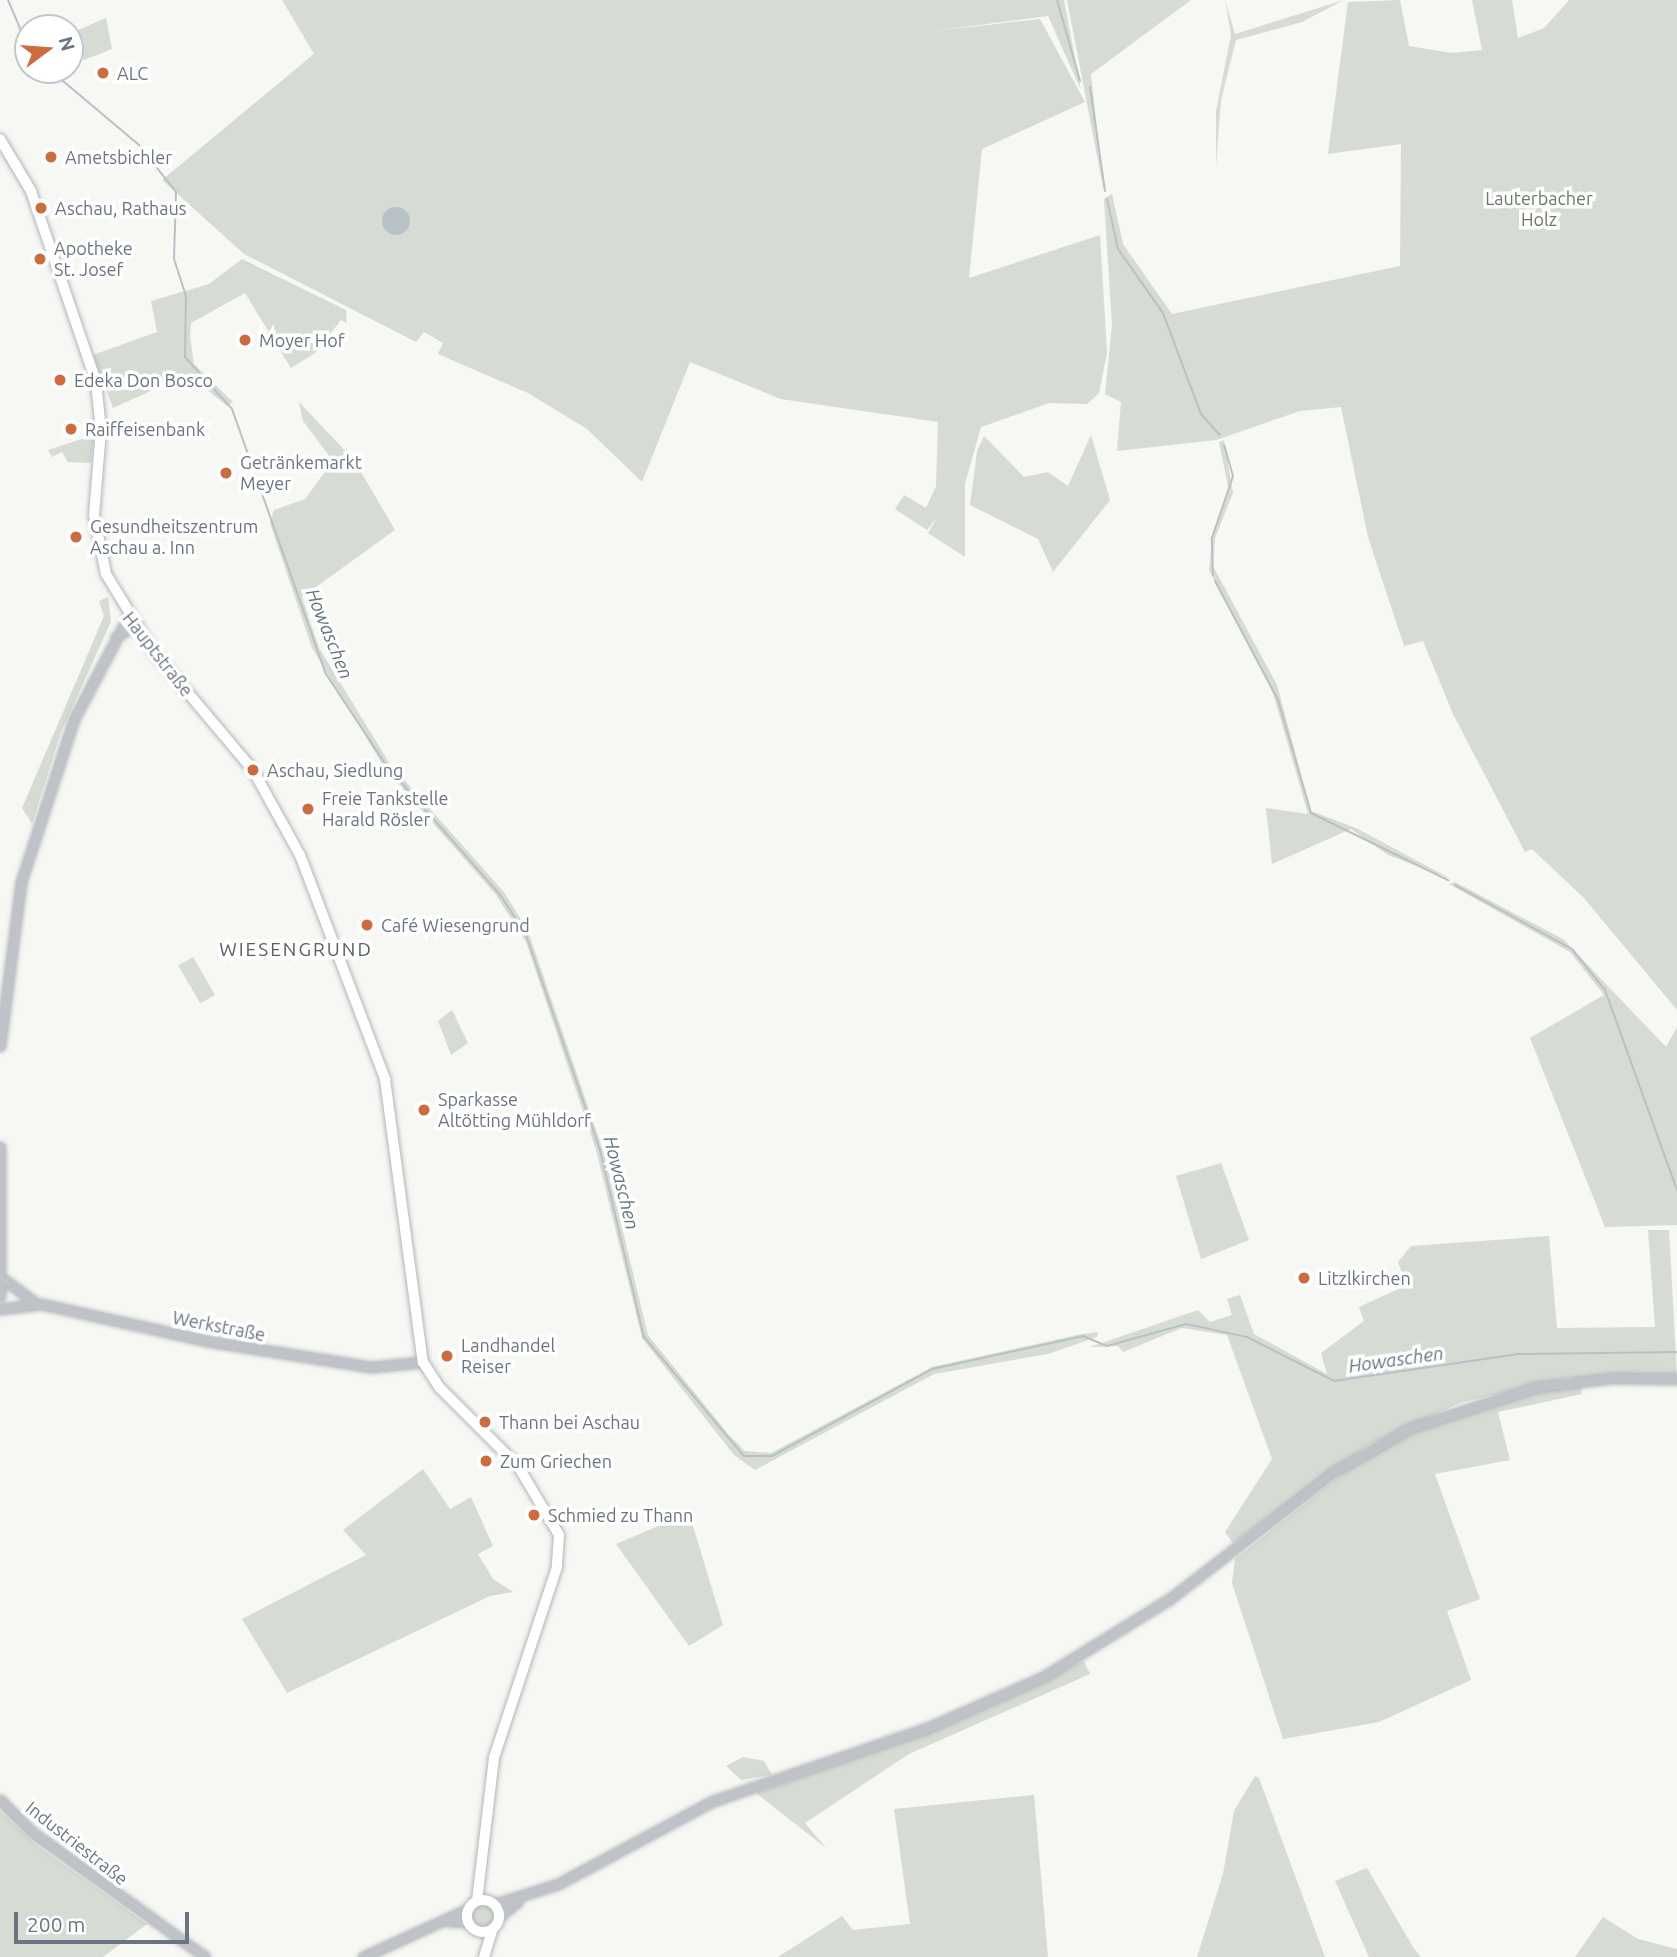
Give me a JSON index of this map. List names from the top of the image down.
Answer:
{
  "streets": {
    "main road": ["Hauptstraße"],
    "street": ["Werkstraße", "Industriestraße"]
  },
  "crossings": [
    ["Hauptstraße", "Werkstraße"]
  ],
  "districts": ["WIESENGRUND"],
  "water": ["Howaschen"],
  "parks": ["Lauterbacher Holz"],
  "places": [
    "ALC",
    "Ametsbichler",
    "Aschau, Rathaus",
    "Apotheke St. Josef",
    "Moyer Hof",
    "Edeka Don Bosco",
    "Raiffeisenbank",
    "Getränkemarkt Meyer",
    "Gesundheitszentrum Aschau a. Inn",
    "Aschau, Siedlung",
    "Freie Tankstelle Harald Rösler",
    "Café Wiesengrund",
    "Sparkasse Altötting Mühldorf",
    "Litzlkirchen",
    "Landhandel Reiser",
    "Thann bei Aschau",
    "Zum Griechen",
    "Schmied zu Thann"
  ],
  "scale_bar": "200 m",
  "north": "right"
}
